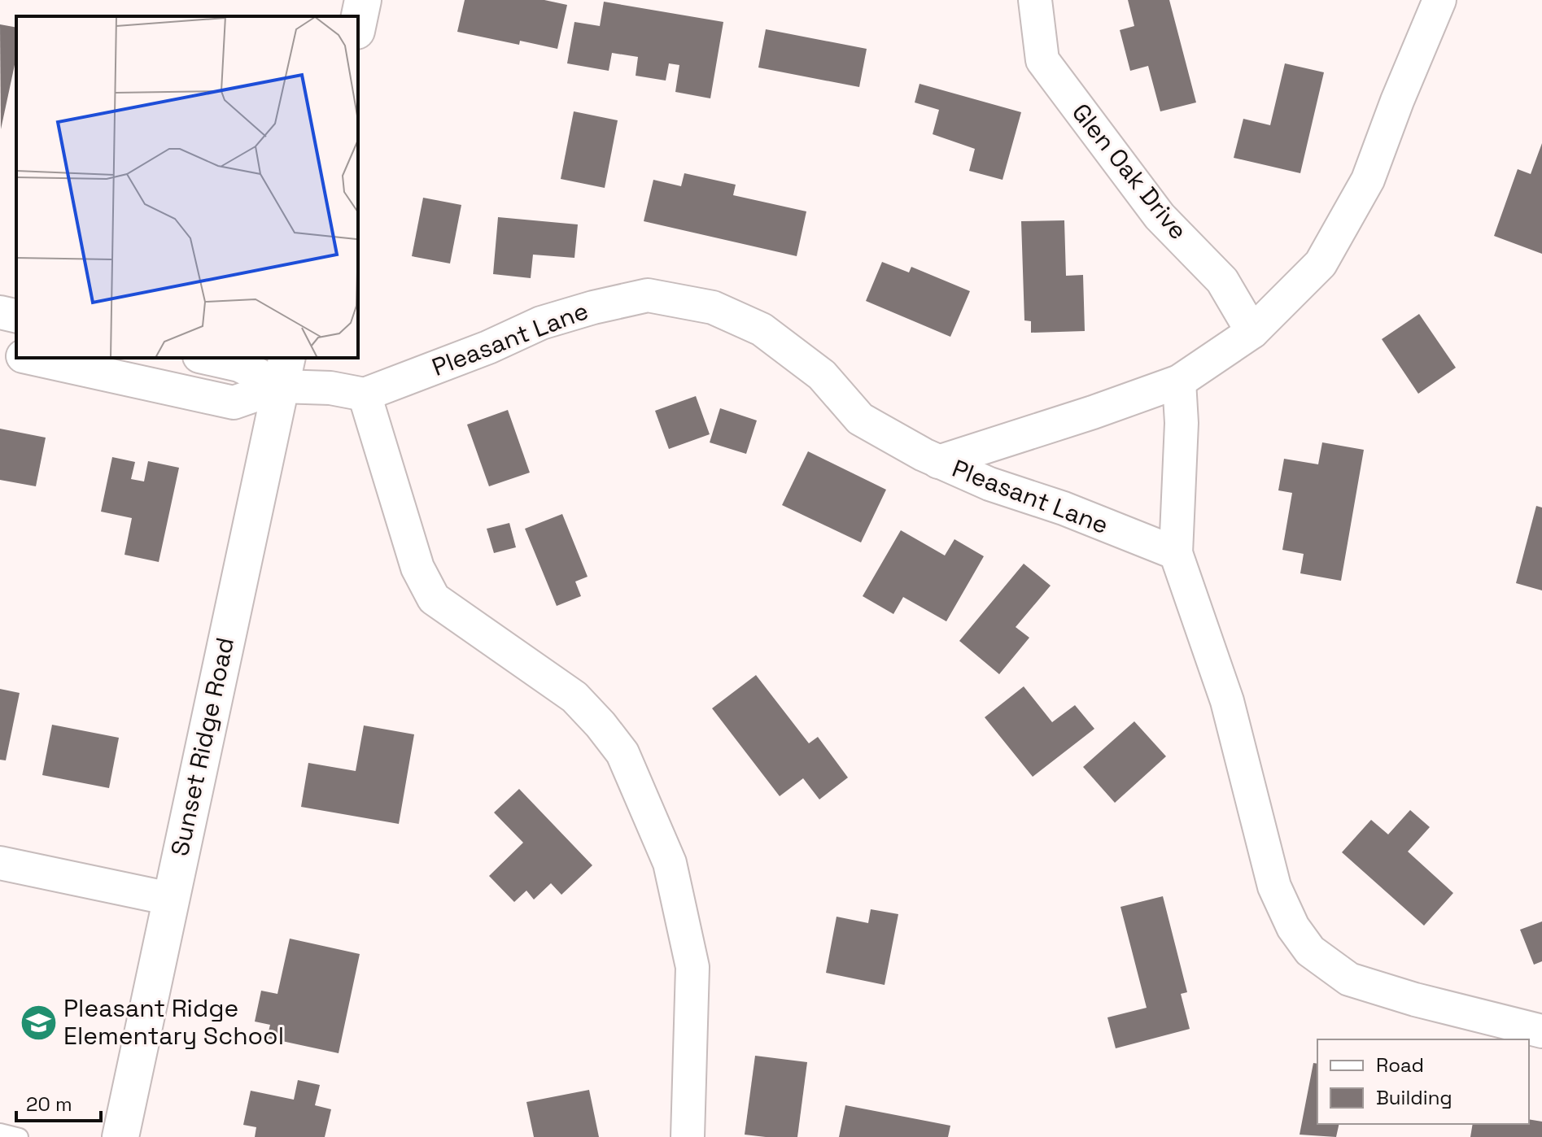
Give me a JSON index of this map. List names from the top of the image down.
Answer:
{
  "streets": {
    "street": ["Glen Oak Drive", "Pleasant Lane", "Sunset Ridge Road"]
  },
  "places": {
    "school or university": ["Pleasant Ridge Elementary School"]
  },
  "legend": ["Road", "Building"],
  "scale_bar": "20 m"
}
